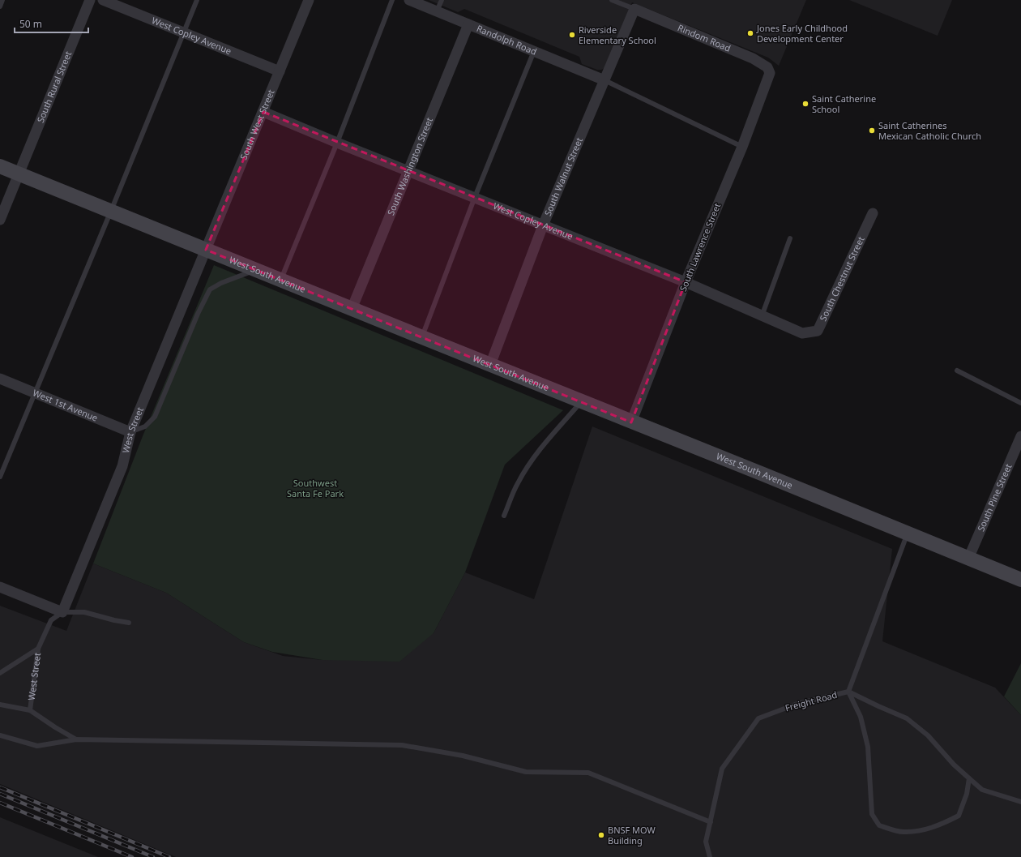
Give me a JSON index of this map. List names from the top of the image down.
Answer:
{
  "streets": {
    "main road": ["West South Avenue"],
    "street": [
      "West Copley Avenue",
      "Rindom Road",
      "Randolph Road",
      "South Rural Street",
      "South West Street",
      "South Washington Street",
      "South Walnut Street",
      "South Lawrence Street",
      "South Chestnut Street",
      "West 1st Avenue",
      "West Street",
      "South Pine Street"
    ],
    "lane": ["Freight Road"]
  },
  "crossings": [
    ["West Copley Avenue", "South West Street"],
    ["West Copley Avenue", "South Washington Street"],
    ["West Copley Avenue", "South Walnut Street"],
    ["West Copley Avenue", "South Lawrence Street"],
    ["West Copley Avenue", "South Chestnut Street"],
    ["Rindom Road", "South Walnut Street"],
    ["Rindom Road", "South Lawrence Street"],
    ["Randolph Road", "South Washington Street"],
    ["Randolph Road", "South Walnut Street"],
    ["South Rural Street", "West South Avenue"],
    ["South West Street", "West South Avenue"],
    ["South West Street", "West Street"],
    ["South Washington Street", "West South Avenue"],
    ["South Walnut Street", "West South Avenue"],
    ["South Lawrence Street", "West South Avenue"],
    ["West South Avenue", "West Street"],
    ["West South Avenue", "South Pine Street"],
    ["West South Avenue", "Freight Road"],
    ["West 1st Avenue", "West Street"]
  ],
  "parks": ["Southwest Santa Fe Park"],
  "places": [
    "Jones Early Childhood Development Center",
    "Riverside Elementary School",
    "Saint Catherine School",
    "Saint Catherines Mexican Catholic Church",
    "BNSF MOW Building"
  ],
  "scale_bar": "50 m"
}
